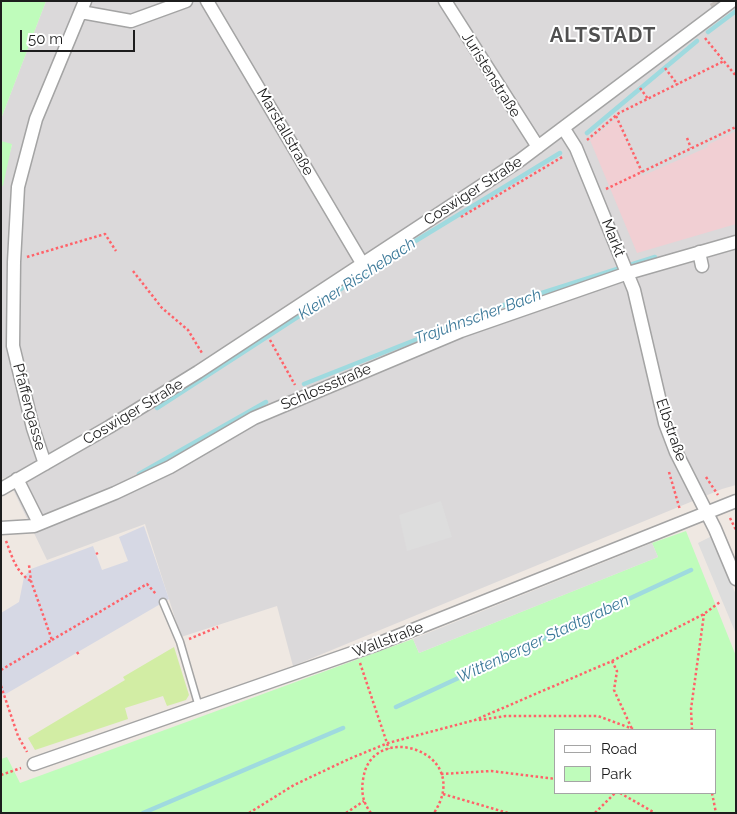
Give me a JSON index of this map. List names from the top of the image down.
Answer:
{
  "streets": {
    "street": [
      "Juristenstraße",
      "Marstallstraße",
      "Coswiger Straße",
      "Markt",
      "Schlossstraße",
      "Pfaffengasse",
      "Elbstraße",
      "Wallstraße"
    ]
  },
  "crossings": [
    ["Juristenstraße", "Coswiger Straße"],
    ["Marstallstraße", "Coswiger Straße"],
    ["Coswiger Straße", "Markt"],
    ["Coswiger Straße", "Pfaffengasse"],
    ["Markt", "Schlossstraße"],
    ["Markt", "Elbstraße"],
    ["Schlossstraße", "Elbstraße"],
    ["Elbstraße", "Wallstraße"]
  ],
  "districts": ["ALTSTADT"],
  "water": ["Kleiner Rischebach", "Trajuhnscher Bach", "Wittenberger Stadtgraben"],
  "legend": ["Road", "Park"],
  "scale_bar": "50 m"
}
